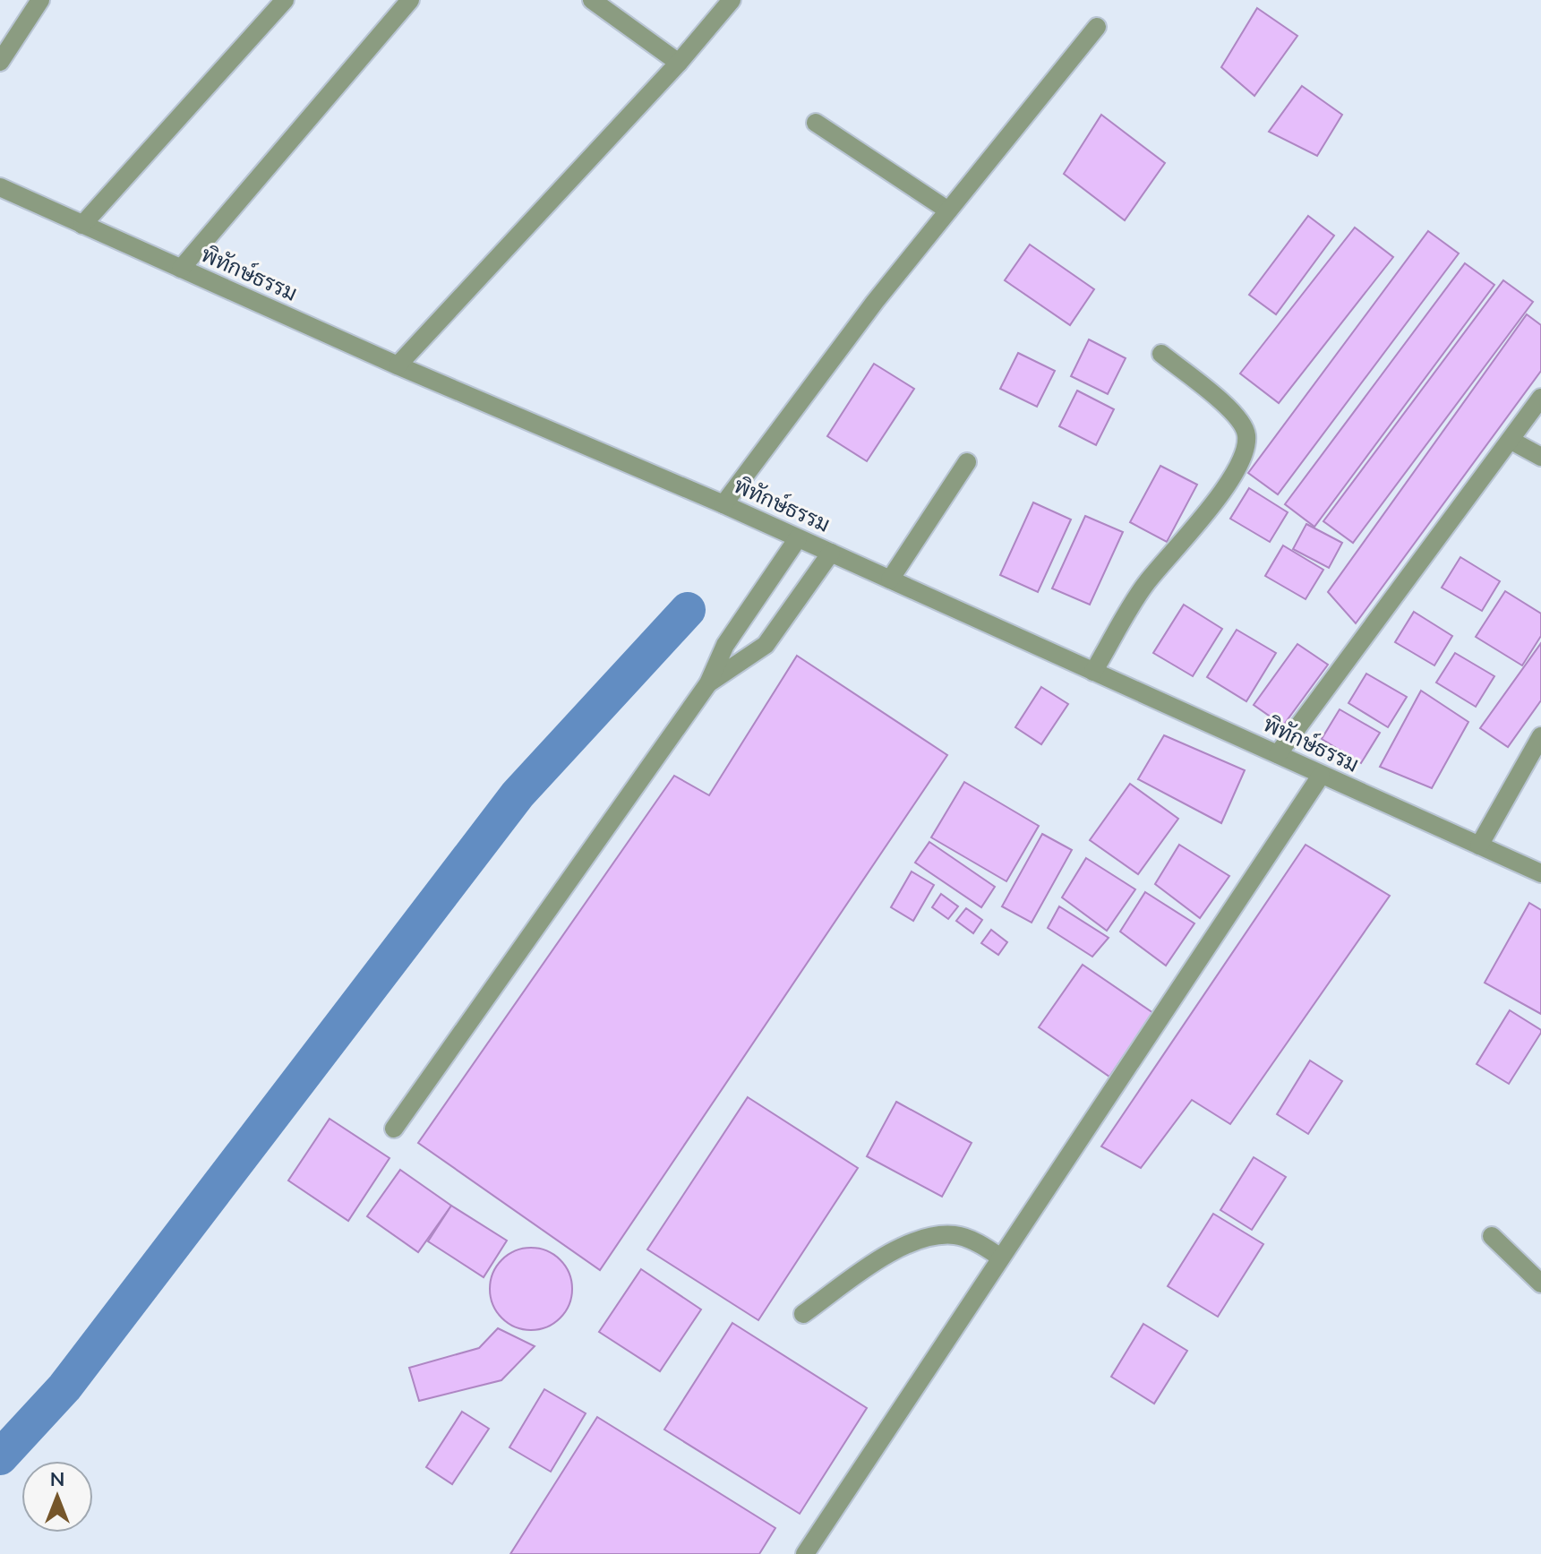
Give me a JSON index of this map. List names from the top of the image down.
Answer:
{
  "streets": {
    "street": ["พิทักษ์ธรรม"]
  },
  "north": "top"
}
